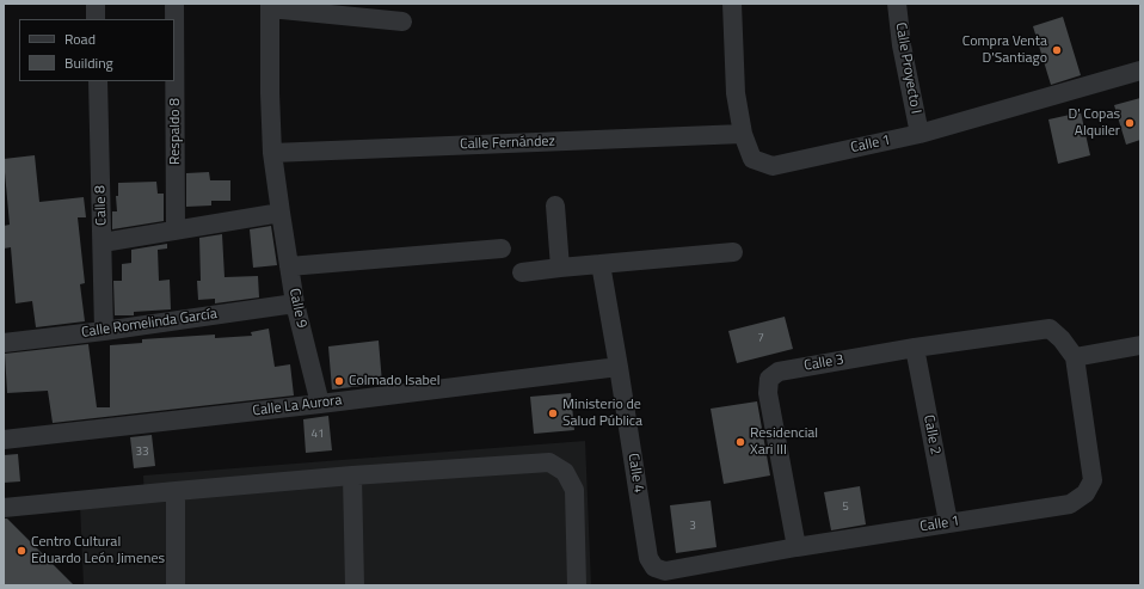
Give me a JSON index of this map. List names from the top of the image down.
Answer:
{
  "streets": {
    "street": [
      "Calle Proyecto I",
      "Respaldo 8",
      "Calle Fernández",
      "Calle 1",
      "Calle 8",
      "Calle 9",
      "Calle Romelinda García",
      "Calle 3",
      "Calle La Aurora",
      "Calle 2",
      "Calle 4"
    ]
  },
  "crossings": [
    ["Calle Proyecto I", "Calle 1"],
    ["Calle Fernández", "Calle 1"],
    ["Calle Fernández", "Calle 9"],
    ["Calle 1", "Calle 3"],
    ["Calle 1", "Calle 2"],
    ["Calle 1", "Calle 4"],
    ["Calle 8", "Calle Romelinda García"],
    ["Calle 9", "Calle Romelinda García"],
    ["Calle 9", "Calle La Aurora"],
    ["Calle 3", "Calle 2"],
    ["Calle La Aurora", "Calle 4"]
  ],
  "places": [
    "Compra Venta D'Santiago",
    "D' Copas Alquiler",
    "Colmado Isabel",
    "Ministerio de Salud Pública",
    "Residencial Xari III",
    "Centro Cultural Eduardo León Jimenes"
  ],
  "house_numbers": [
    "7",
    "41",
    "33",
    "5",
    "3"
  ],
  "legend": ["Road", "Building"]
}
